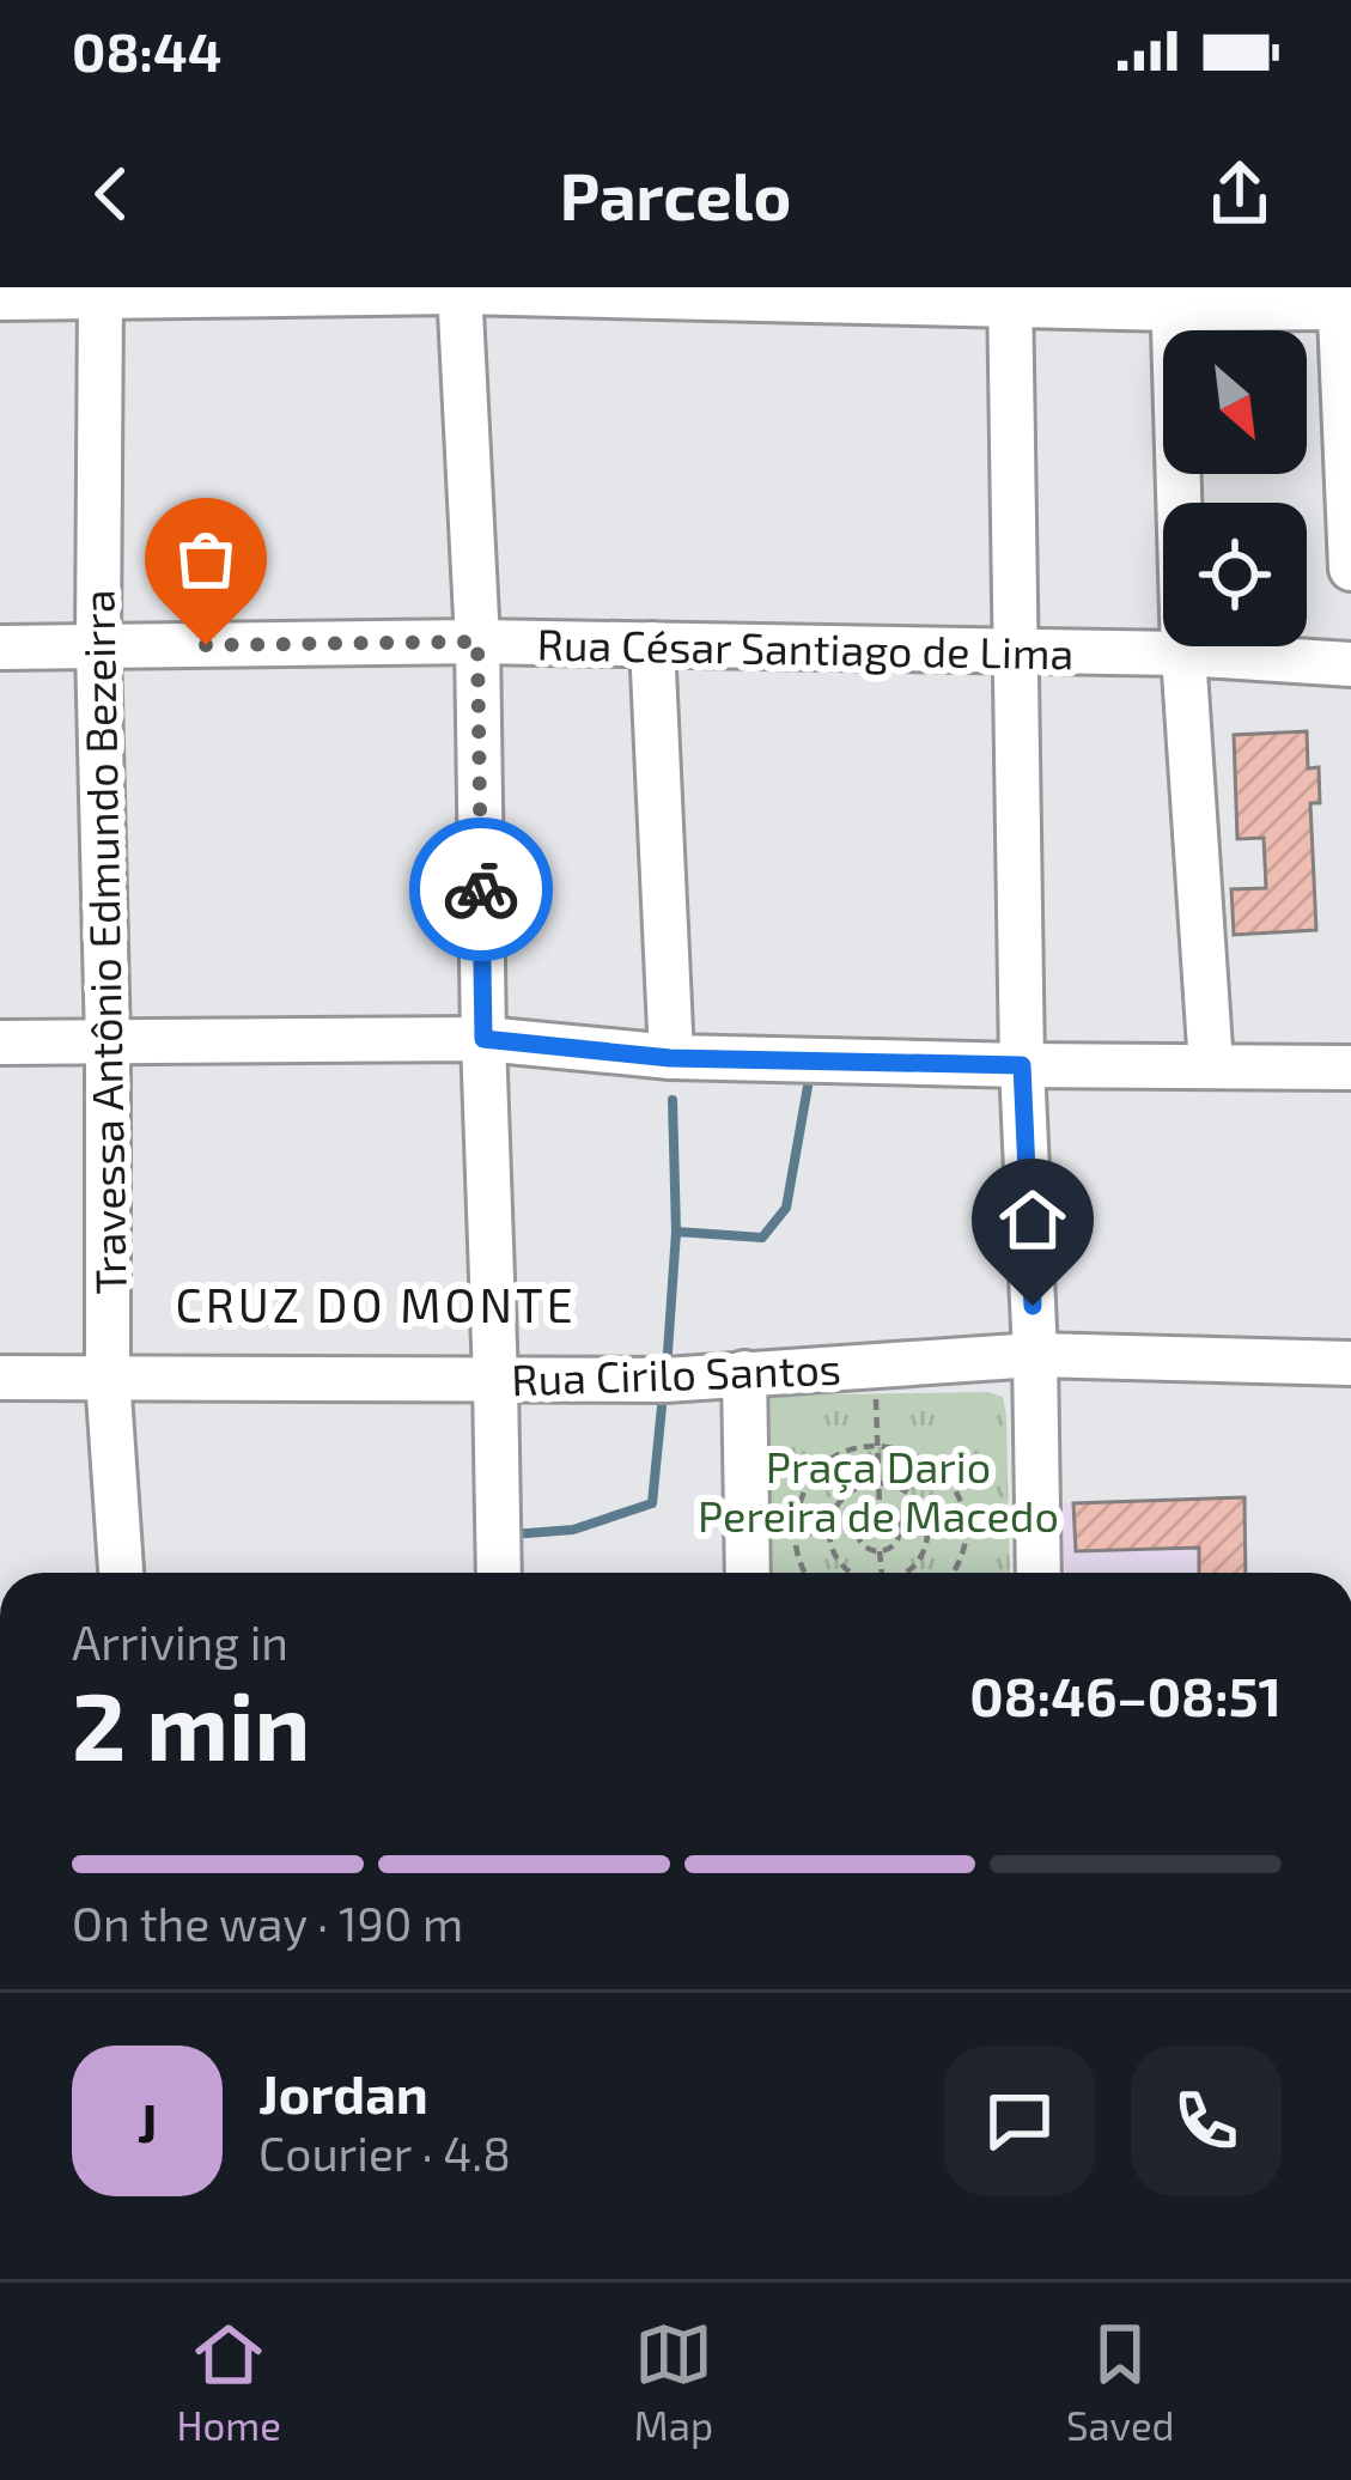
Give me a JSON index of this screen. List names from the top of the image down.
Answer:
{
  "streets": {
    "street": ["Rua César Santiago de Lima", "Travessa Antônio Edmundo Bezeirra", "Rua Cirilo Santos"]
  },
  "crossings": [
    ["Rua César Santiago de Lima", "Travessa Antônio Edmundo Bezeirra"],
    ["Travessa Antônio Edmundo Bezeirra", "Rua Cirilo Santos"]
  ],
  "districts": ["CRUZ DO MONTE"],
  "parks": ["Praça Dario Pereira de Macedo"],
  "north": "bottom right",
  "page": {
    "status": "08:44",
    "header": "Parcelo",
    "heading": ["2 min", "Arriving in", "08:46–08:51"],
    "panel": ["Jordan", "Courier · 4.8"],
    "bar": "On the way · 190 m",
    "round": "J",
    "tabs": ["Home", "Map", "Saved"]
  }
}
